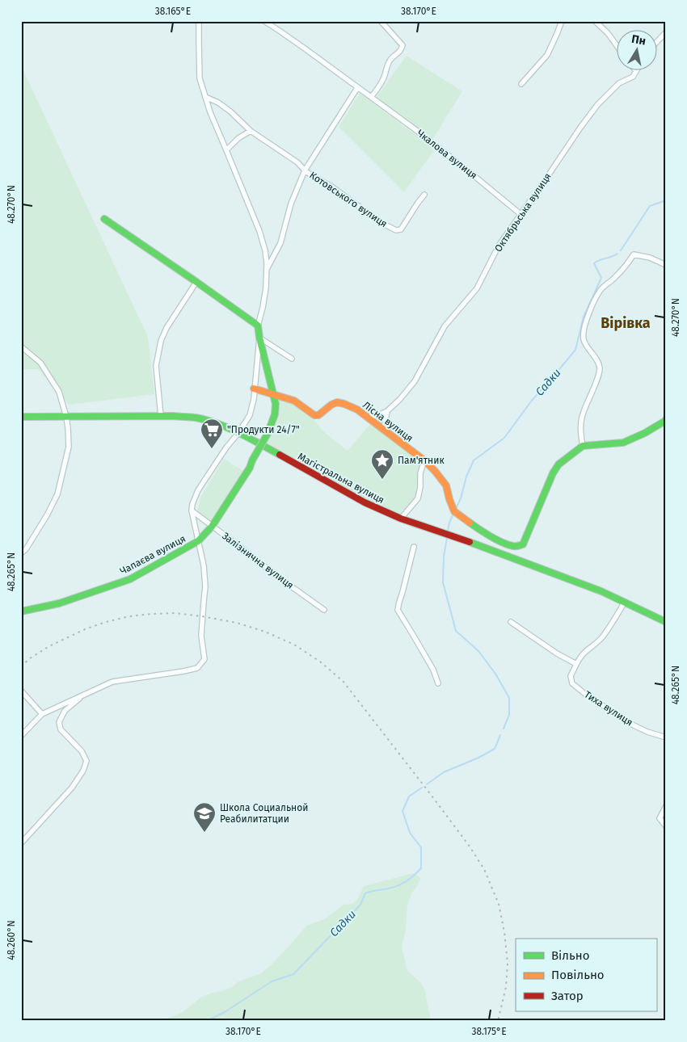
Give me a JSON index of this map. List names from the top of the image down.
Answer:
{
  "streets": {
    "street": [
      "Чкалова вулиця",
      "Котовського вулиця",
      "Октябрьська вулиця",
      "Лісна вулиця",
      "Магістральна вулиця",
      "Чапаєва вулиця",
      "Залізнична вулиця",
      "Тиха вулиця"
    ]
  },
  "crossings": [
    ["Чкалова вулиця", "Октябрьська вулиця"],
    ["Лісна вулиця", "Чапаєва вулиця"],
    ["Магістральна вулиця", "Тиха вулиця"],
    ["Чапаєва вулиця", "Залізнична вулиця"]
  ],
  "districts": ["Вірівка"],
  "water": ["Садки"],
  "places": {
    "supermarket": ["\"Продукти 24/7\""],
    "place": ["Пам'ятник"],
    "school or university": ["Школа Социальной Реабилитатции"]
  },
  "legend": ["Вільно", "Повільно", "Затор"],
  "north": "top",
  "coordinates": [
    "38.165°E",
    "38.170°E",
    "48.270°N",
    "48.265°N",
    "48.260°N",
    "38.175°E"
  ]
}
